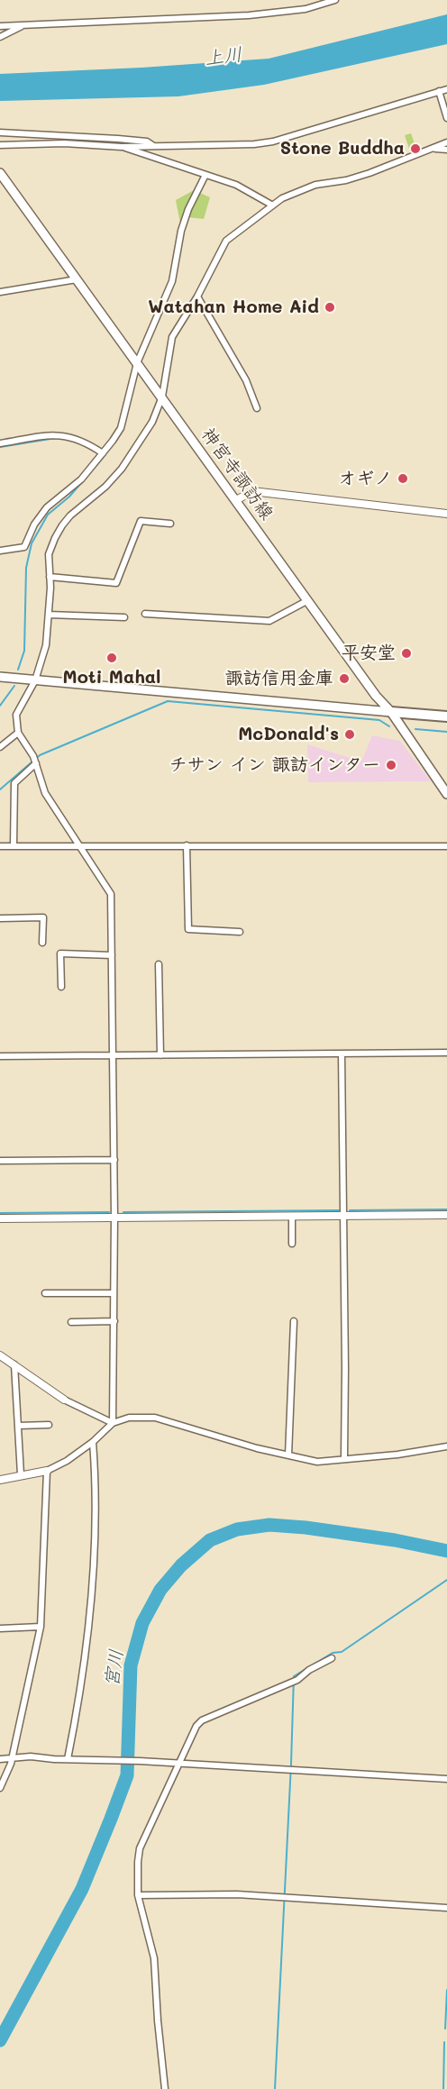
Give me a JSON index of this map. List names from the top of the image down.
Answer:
{
  "streets": {
    "main road": ["神宮寺諏訪線"]
  },
  "water": ["上川", "宮川"],
  "places": [
    "Stone Buddha",
    "Watahan Home Aid",
    "オギノ",
    "平安堂",
    "Moti Mahal",
    "諏訪信用金庫",
    "McDonald's",
    "チサン イン 諏訪インター"
  ]
}
